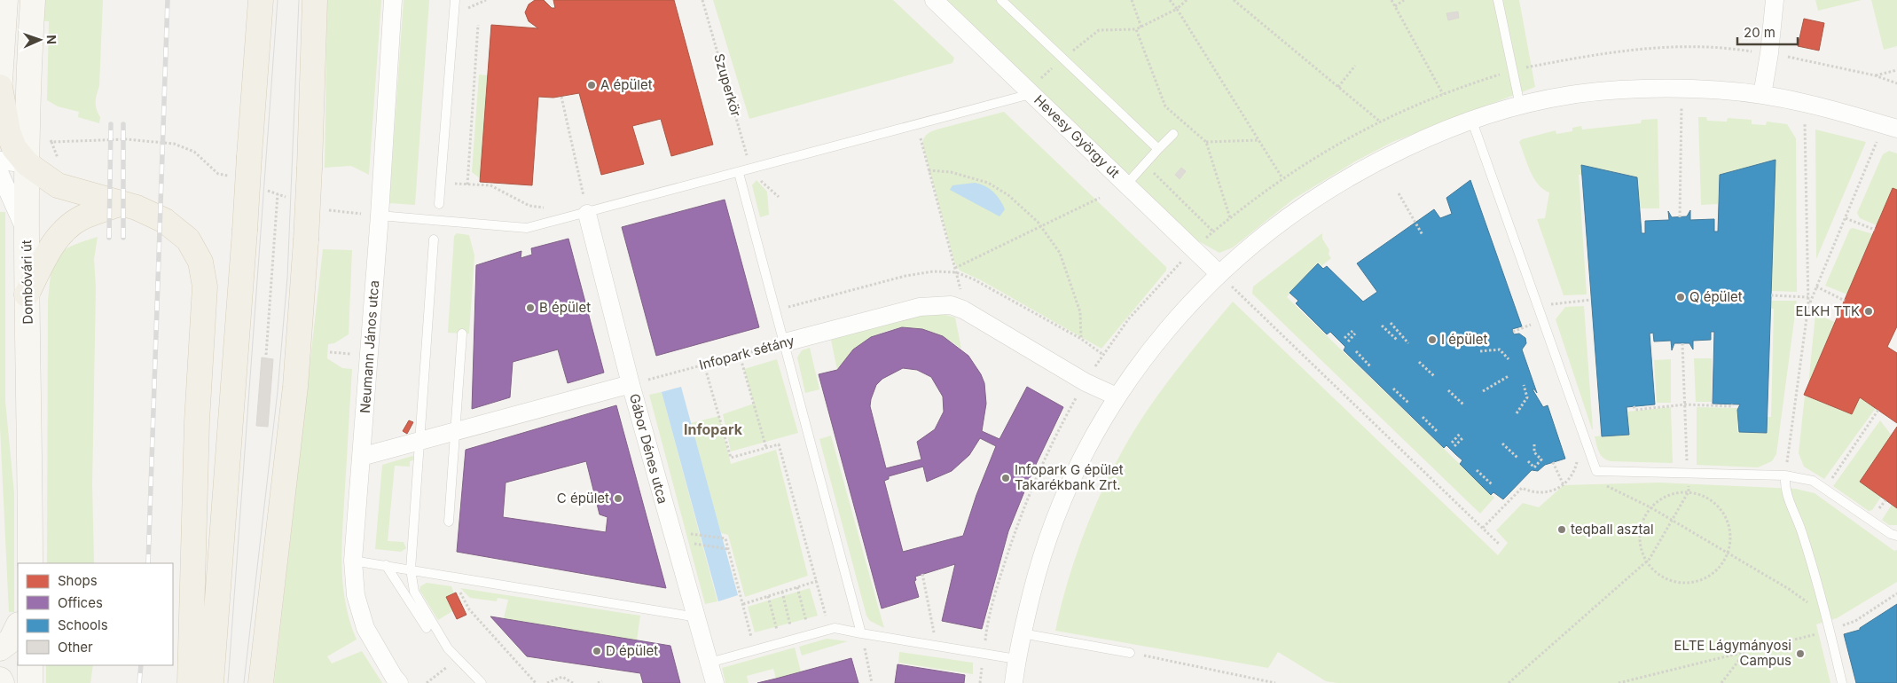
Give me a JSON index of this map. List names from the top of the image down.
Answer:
{
  "streets": {
    "main road": ["Dombóvári út"],
    "street": [
      "Hevesy György út",
      "Neumann János utca",
      "Infopark sétány",
      "Gábor Dénes utca"
    ],
    "path": ["Szuperkör"]
  },
  "crossings": [
    ["Infopark sétány", "Gábor Dénes utca"]
  ],
  "districts": ["Infopark"],
  "places": [
    "A épület",
    "Q épület",
    "B épület",
    "ELKH TTK",
    "I épület",
    "Infopark G épület Takarékbank Zrt.",
    "C épület",
    "teqball asztal",
    "D épület",
    "ELTE Lágymányosi Campus"
  ],
  "legend": [
    "Shops",
    "Offices",
    "Schools",
    "Other"
  ],
  "scale_bar": "20 m",
  "north": "right"
}
